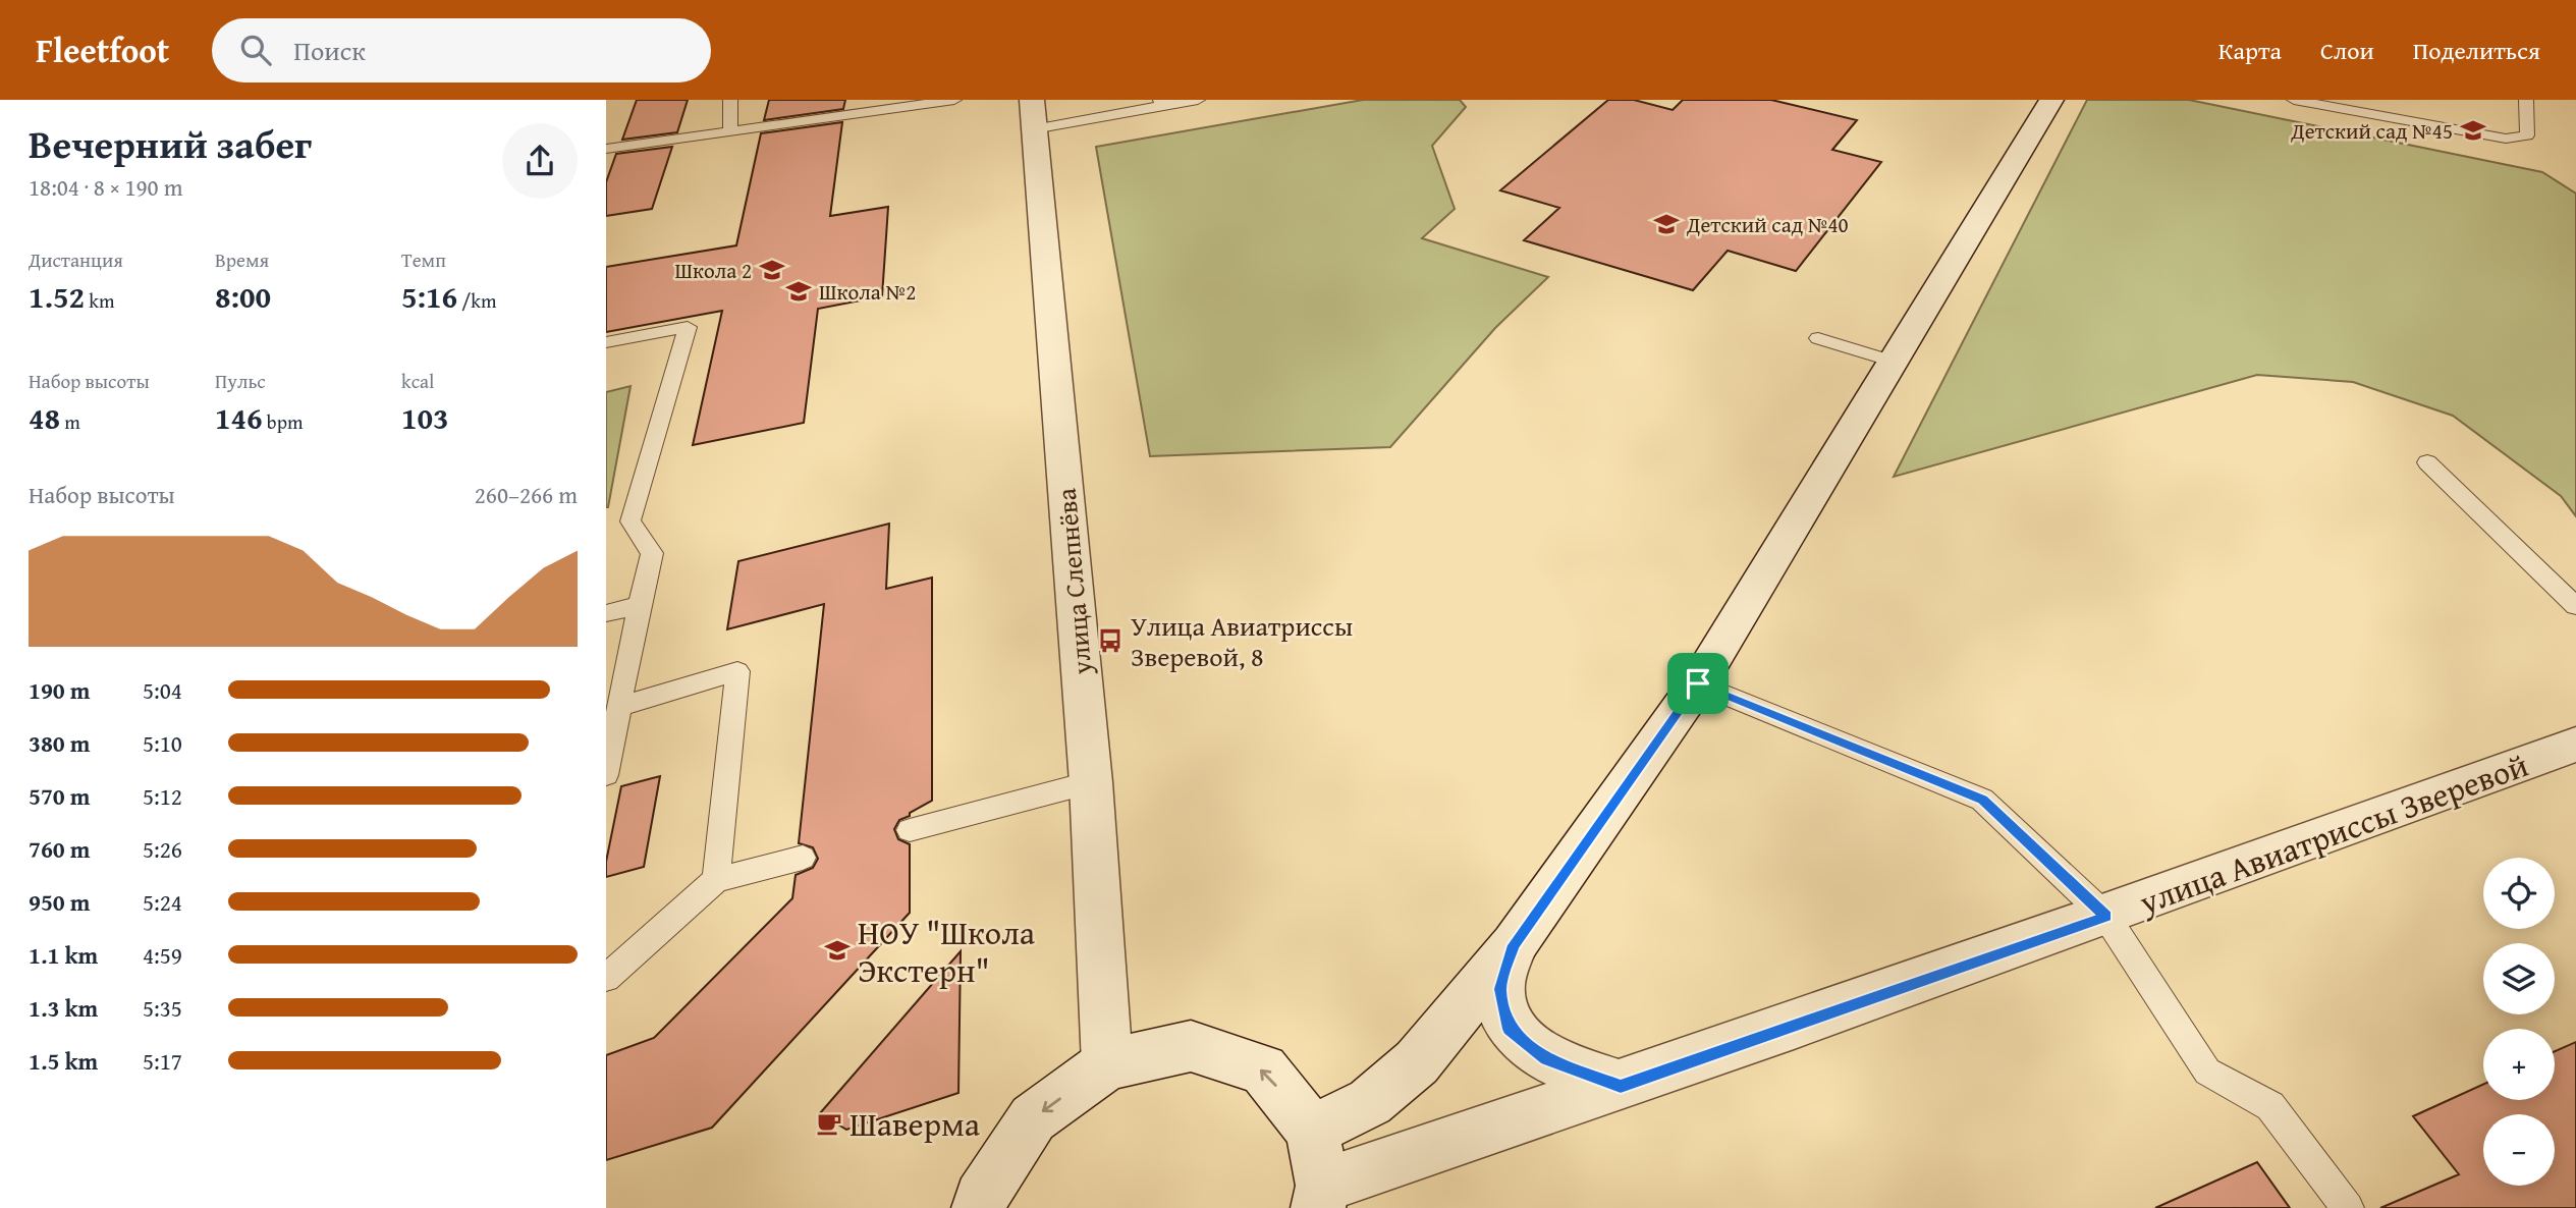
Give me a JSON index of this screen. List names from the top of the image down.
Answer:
{
  "streets": {
    "street": ["улица Слепнёва", "улица Авиатриссы Зверевой"]
  },
  "places": {
    "school or university": [
      "Детский сад №45",
      "Детский сад №40",
      "Школа 2",
      "Школа №2",
      "НОУ \"Школа Экстерн\""
    ],
    "bus stop": ["Улица Авиатриссы Зверевой, 8"],
    "cafe": ["Шаверма"]
  },
  "page": {
    "header": "Fleetfoot",
    "search": "Поиск",
    "nav": ["Карта", "Слои", "Поделиться"],
    "heading": ["Вечерний забег", "18:04 · 8 × 190 m"],
    "stats": [
      ["Дистанция", "1.52 km"],
      ["Время", "8:00"],
      ["Темп", "5:16 /km"],
      ["Набор высоты", "48 m"],
      ["Пульс", "146 bpm"],
      ["kcal", "103"]
    ],
    "chart": ["Набор высоты", "260–266 m"],
    "list": [
      {
        "name": "190 m",
        "note": "5:04"
      },
      {
        "name": "380 m",
        "note": "5:10"
      },
      {
        "name": "570 m",
        "note": "5:12"
      },
      {
        "name": "760 m",
        "note": "5:26"
      },
      {
        "name": "950 m",
        "note": "5:24"
      },
      {
        "name": "1.1 km",
        "note": "4:59"
      },
      {
        "name": "1.3 km",
        "note": "5:35"
      },
      {
        "name": "1.5 km",
        "note": "5:17"
      }
    ],
    "map_buttons": ["+", "−"]
  }
}
